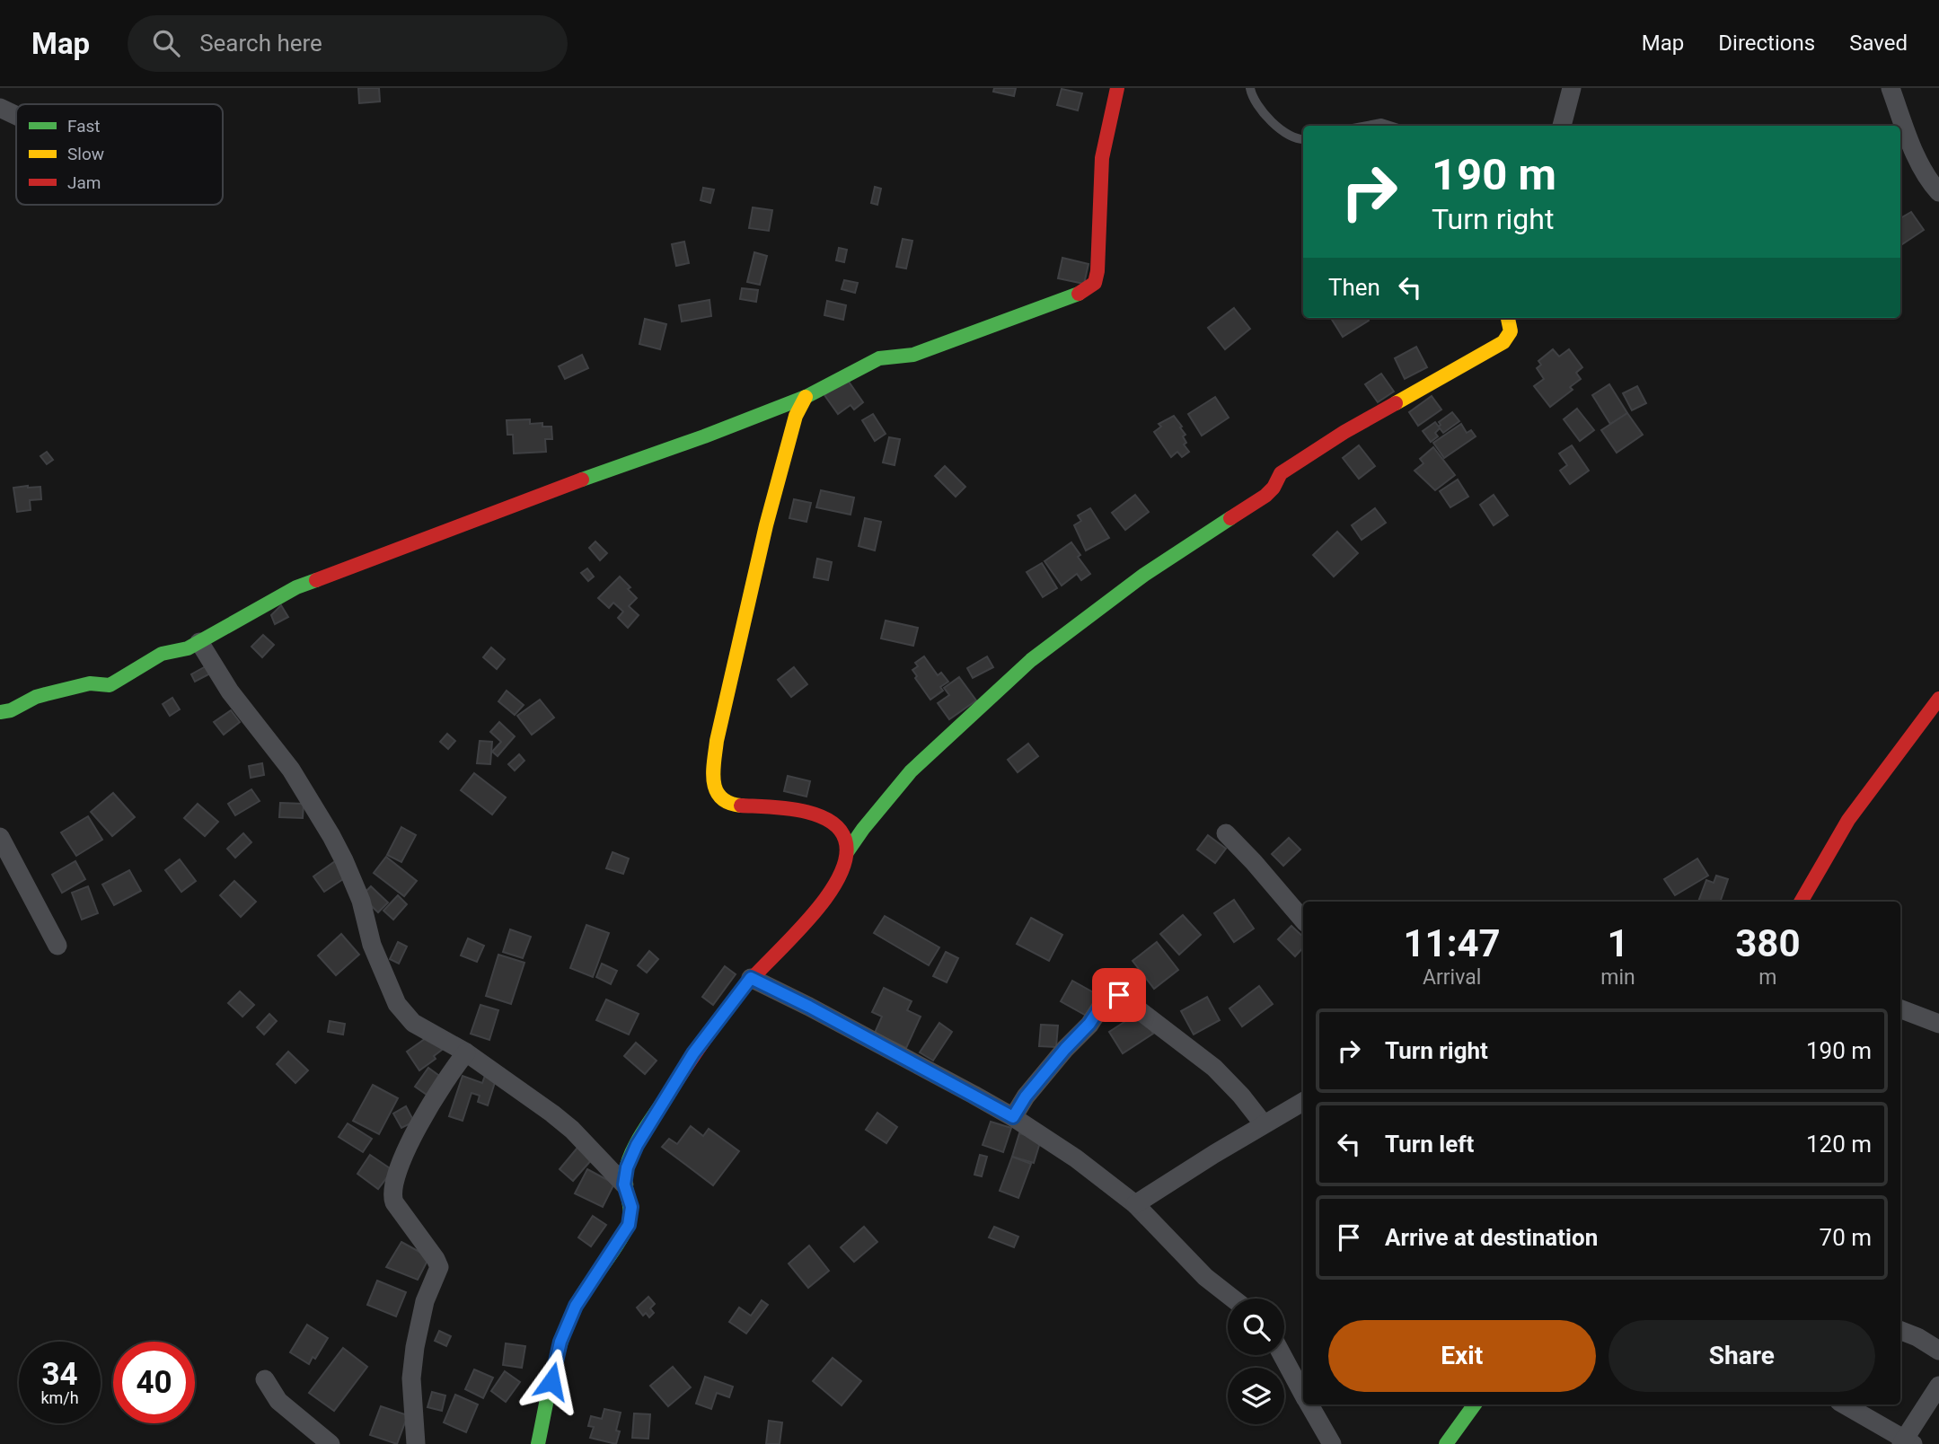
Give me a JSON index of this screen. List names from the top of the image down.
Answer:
{
  "legend": ["Fast", "Slow", "Jam"],
  "page": {
    "header": "Map",
    "search": "Search here",
    "nav": ["Map", "Directions", "Saved"],
    "turn": ["190 m", "Turn right"],
    "then": "Then",
    "eta": [
      "11:47",
      "Arrival",
      "1",
      "min",
      "380",
      "m"
    ],
    "list": [
      {
        "name": "Turn right",
        "value": "190 m"
      },
      {
        "name": "Turn left",
        "value": "120 m"
      },
      {
        "name": "Arrive at destination",
        "value": "70 m"
      }
    ],
    "buttons": ["Exit", "Share"],
    "speed": "34 km/h",
    "limit": "40"
  }
}
